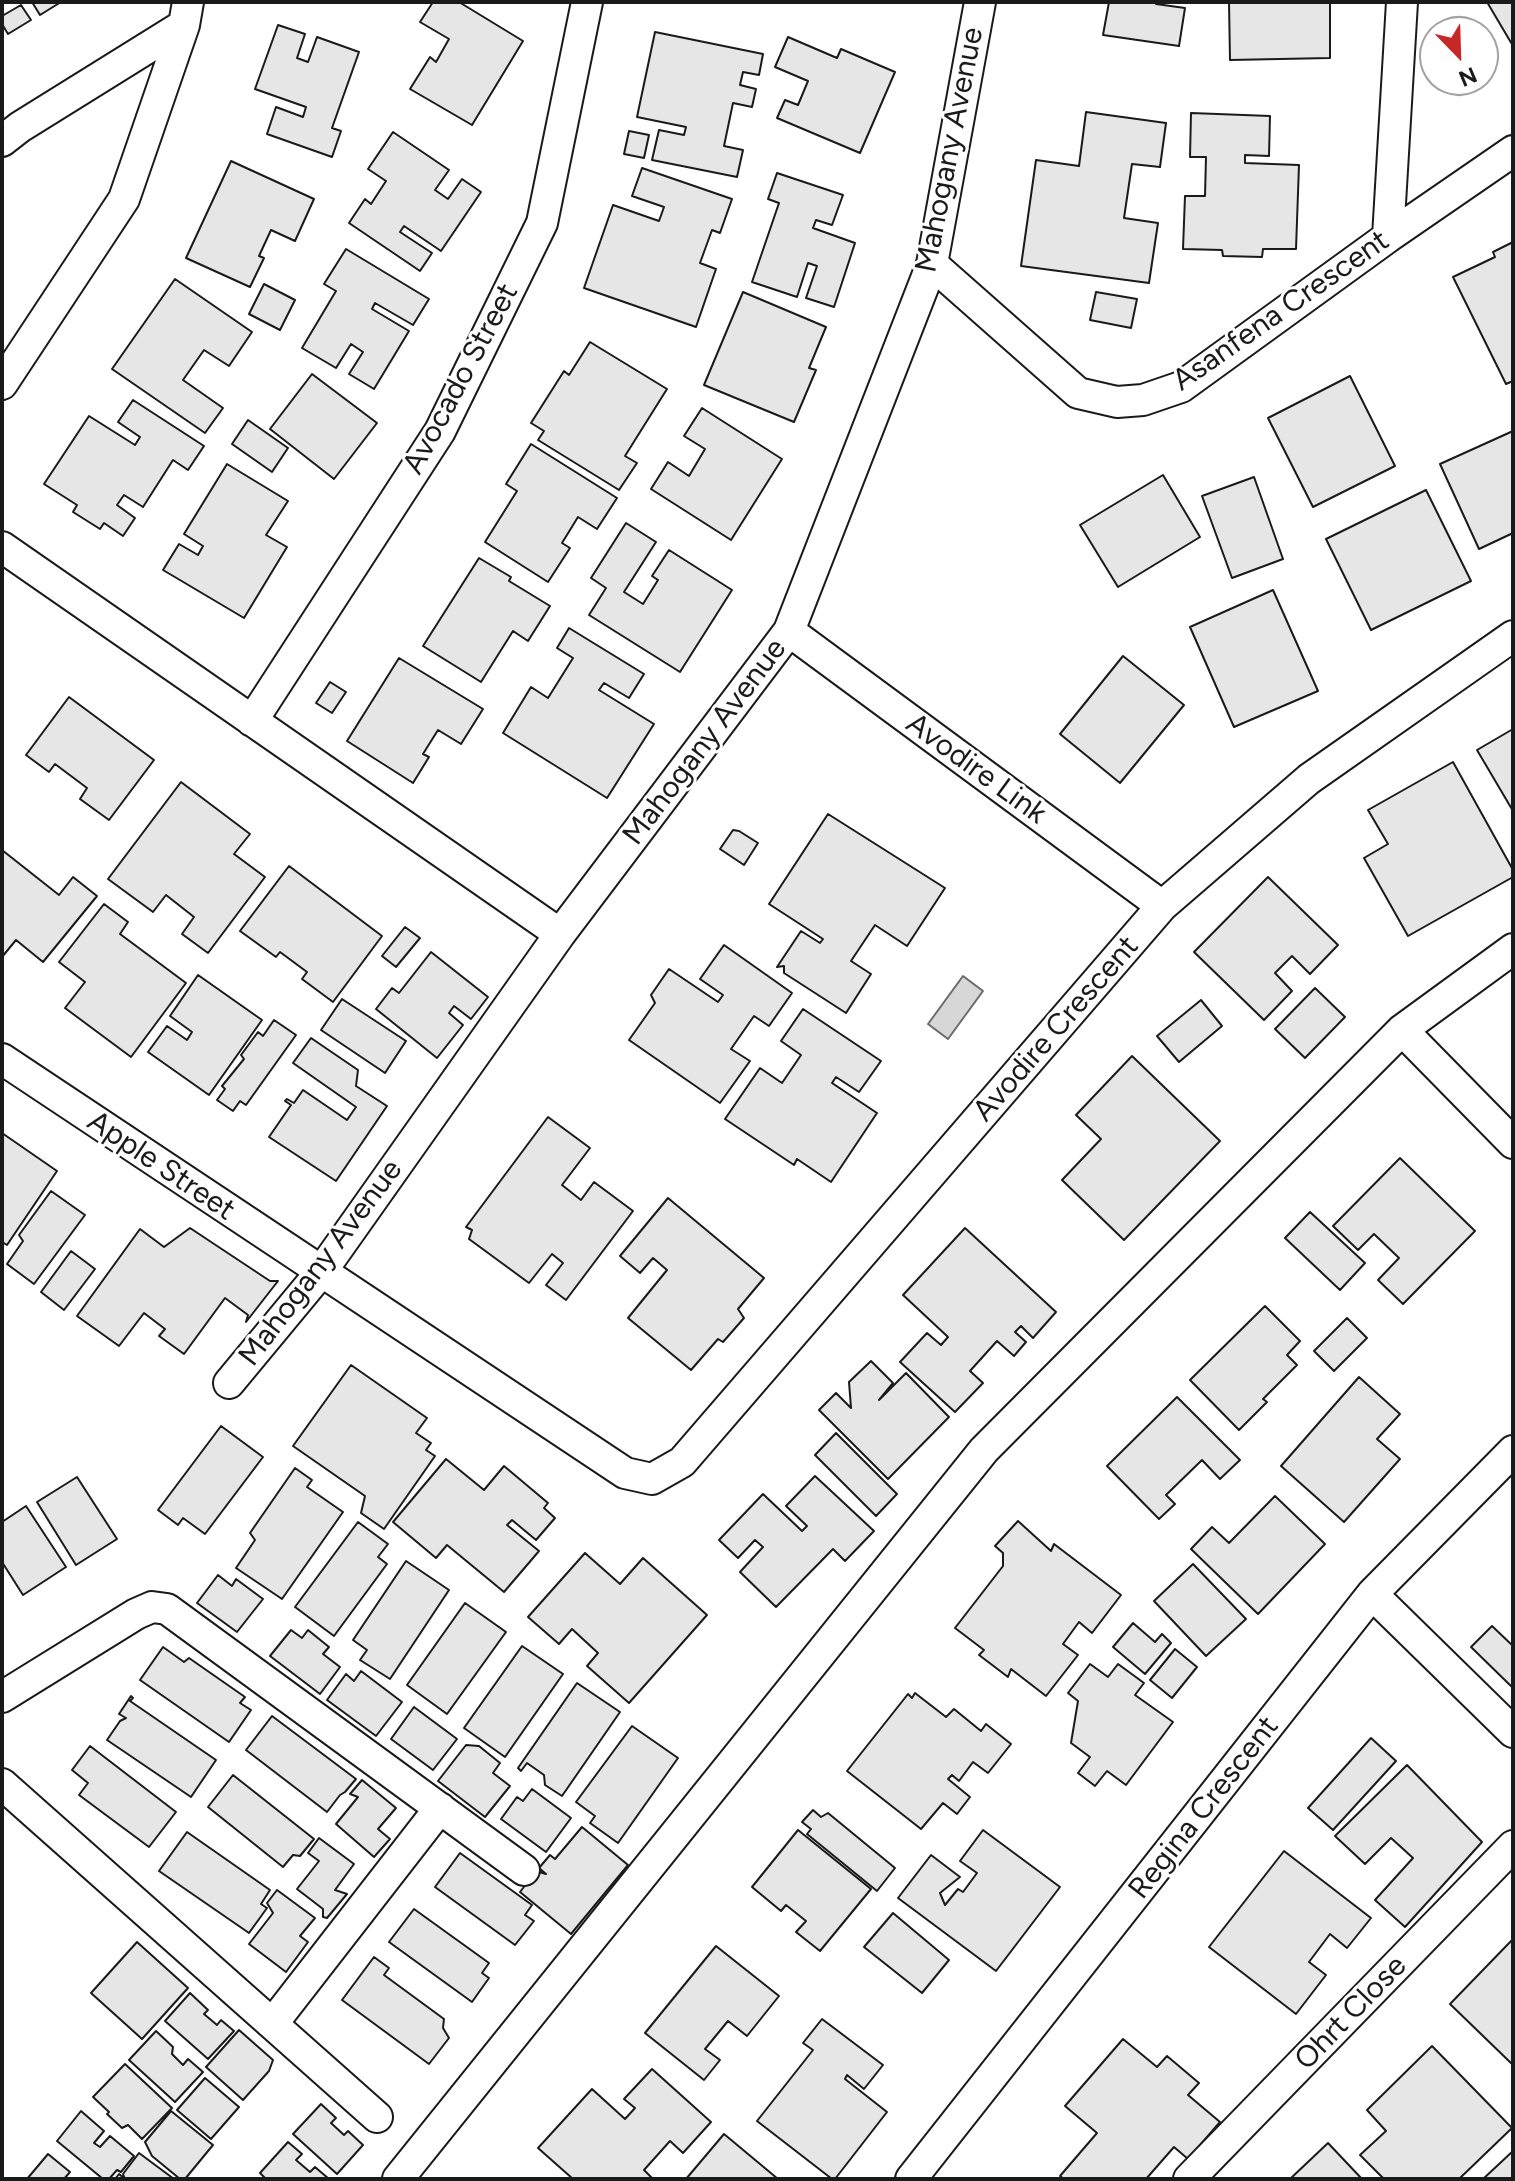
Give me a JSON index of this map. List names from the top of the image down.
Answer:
{
  "streets": {
    "street": [
      "Mahogany Avenue",
      "Asanfena Crescent",
      "Avocado Street",
      "Avodire Link",
      "Avodire Crescent",
      "Apple Street",
      "Regina Crescent",
      "Ohrt Close"
    ]
  },
  "crossings": [
    ["Mahogany Avenue", "Asanfena Crescent"],
    ["Mahogany Avenue", "Avodire Link"],
    ["Mahogany Avenue", "Apple Street"],
    ["Avodire Link", "Avodire Crescent"],
    ["Avodire Crescent", "Apple Street"]
  ],
  "north": "bottom right"
}
